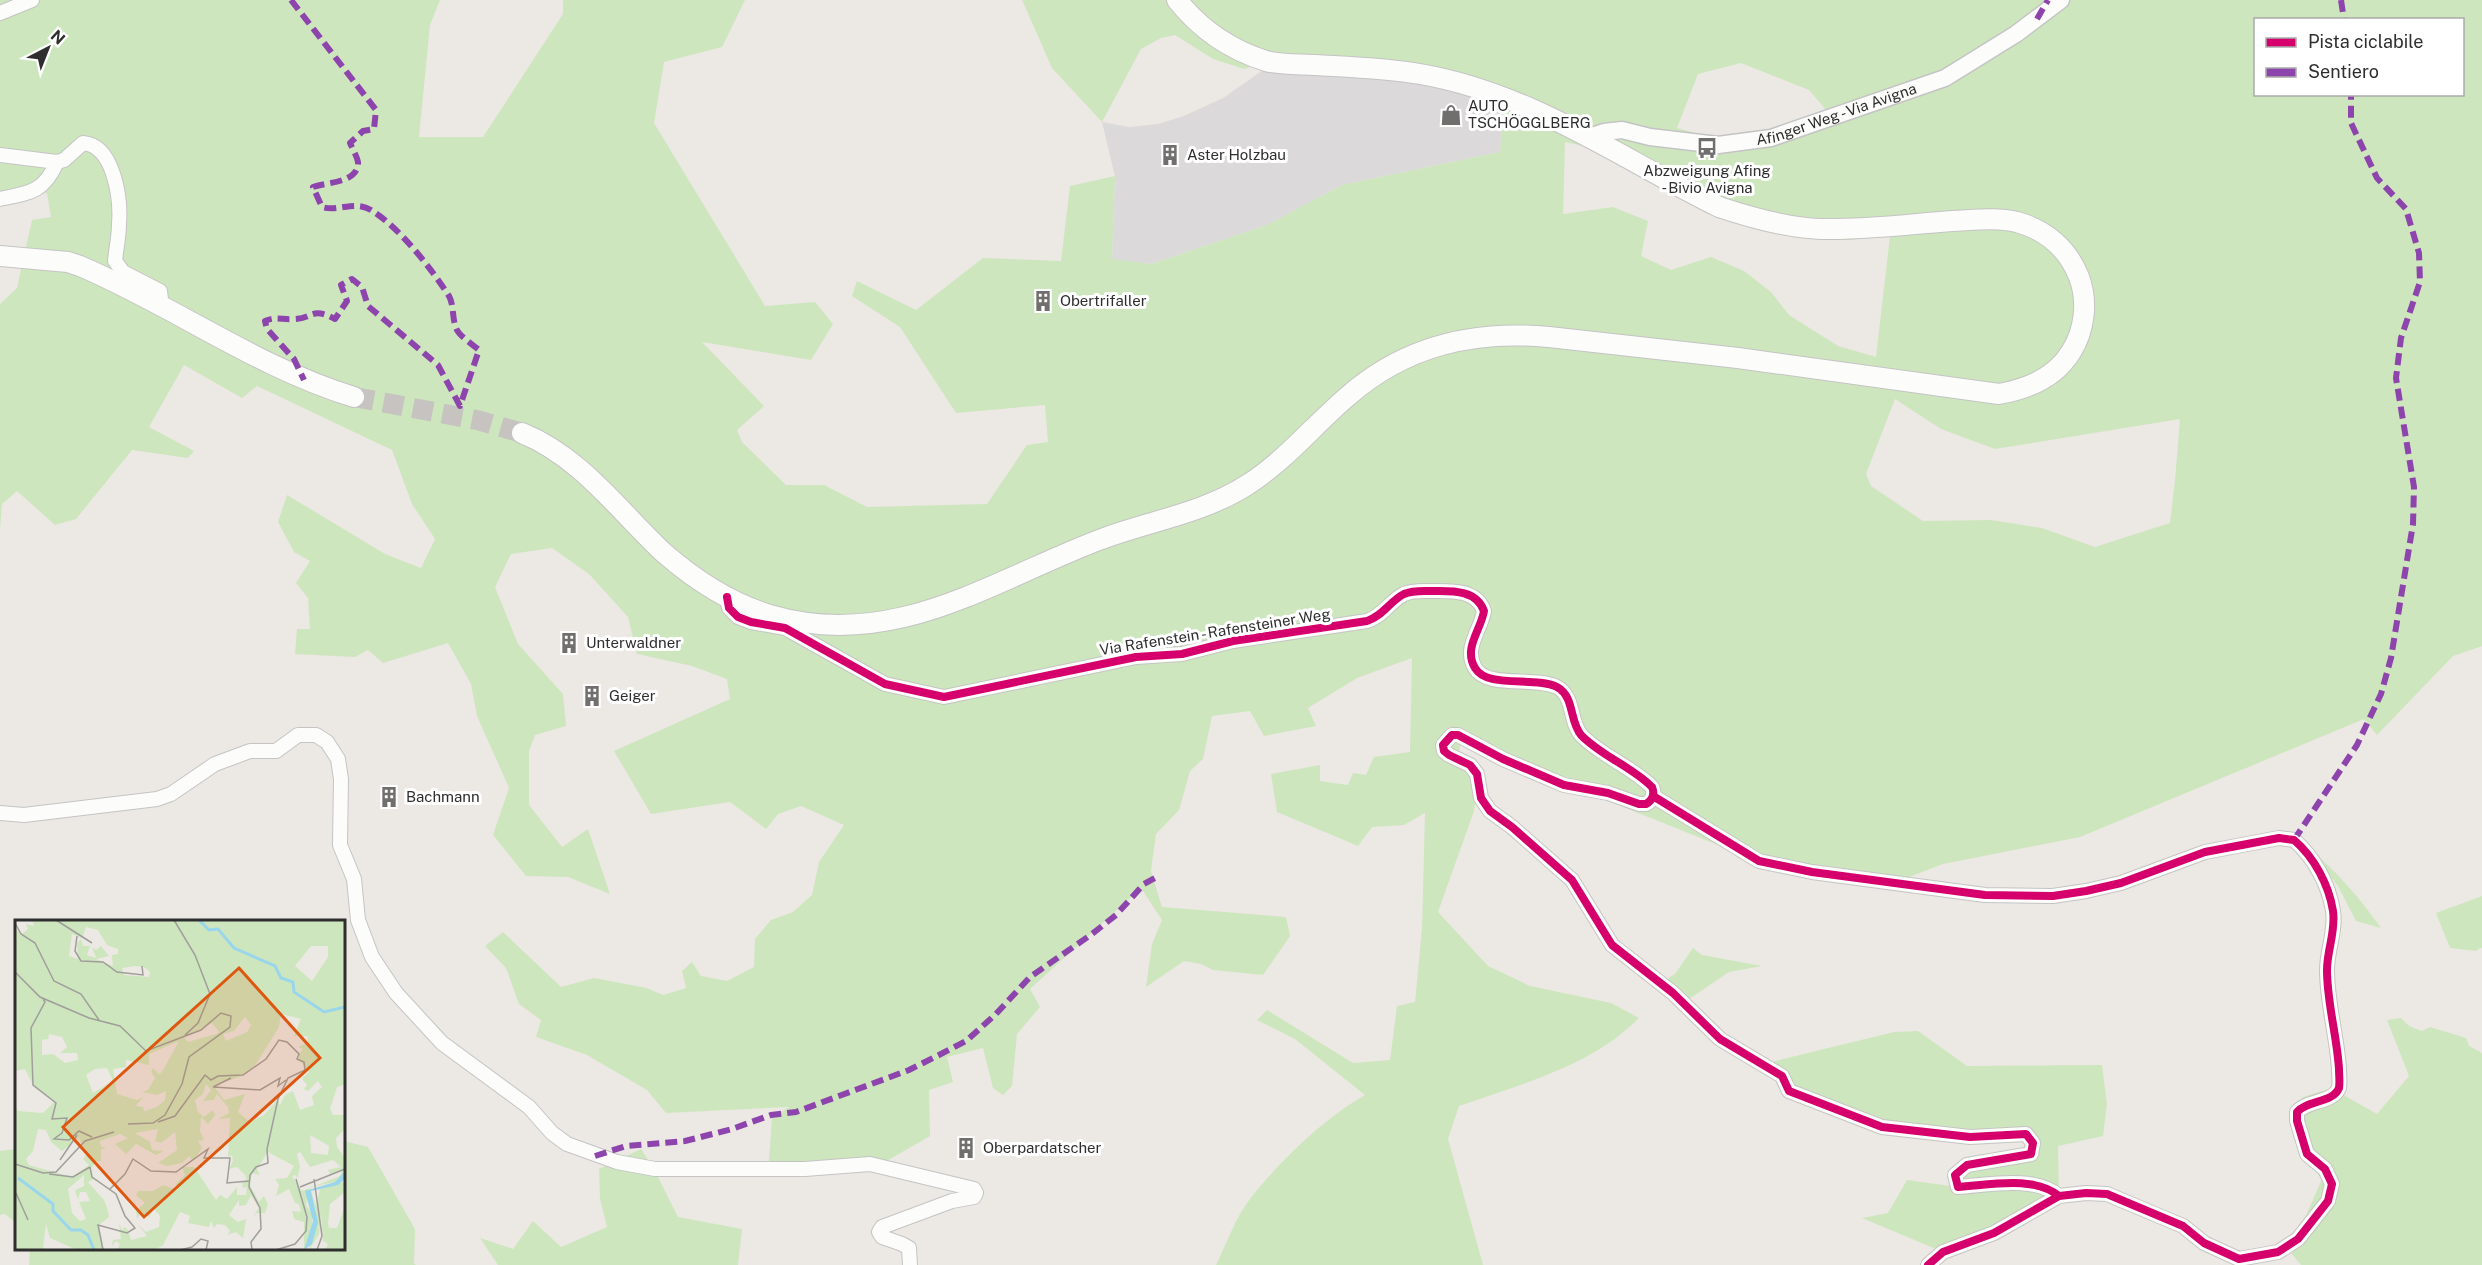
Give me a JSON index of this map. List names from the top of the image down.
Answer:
{
  "streets": {
    "street": ["Afinger Weg - Via Avigna", "Via Rafenstein - Rafensteiner Weg"]
  },
  "places": {
    "shop": ["AUTO TSCHÖGGLBERG"],
    "bus stop": ["Abzweigung Afing - Bivio Avigna"],
    "building": [
      "Aster Holzbau",
      "Obertrifaller",
      "Unterwaldner",
      "Geiger",
      "Bachmann",
      "Oberpardatscher"
    ]
  },
  "legend": ["Pista ciclabile", "Sentiero"],
  "north": "top right"
}
